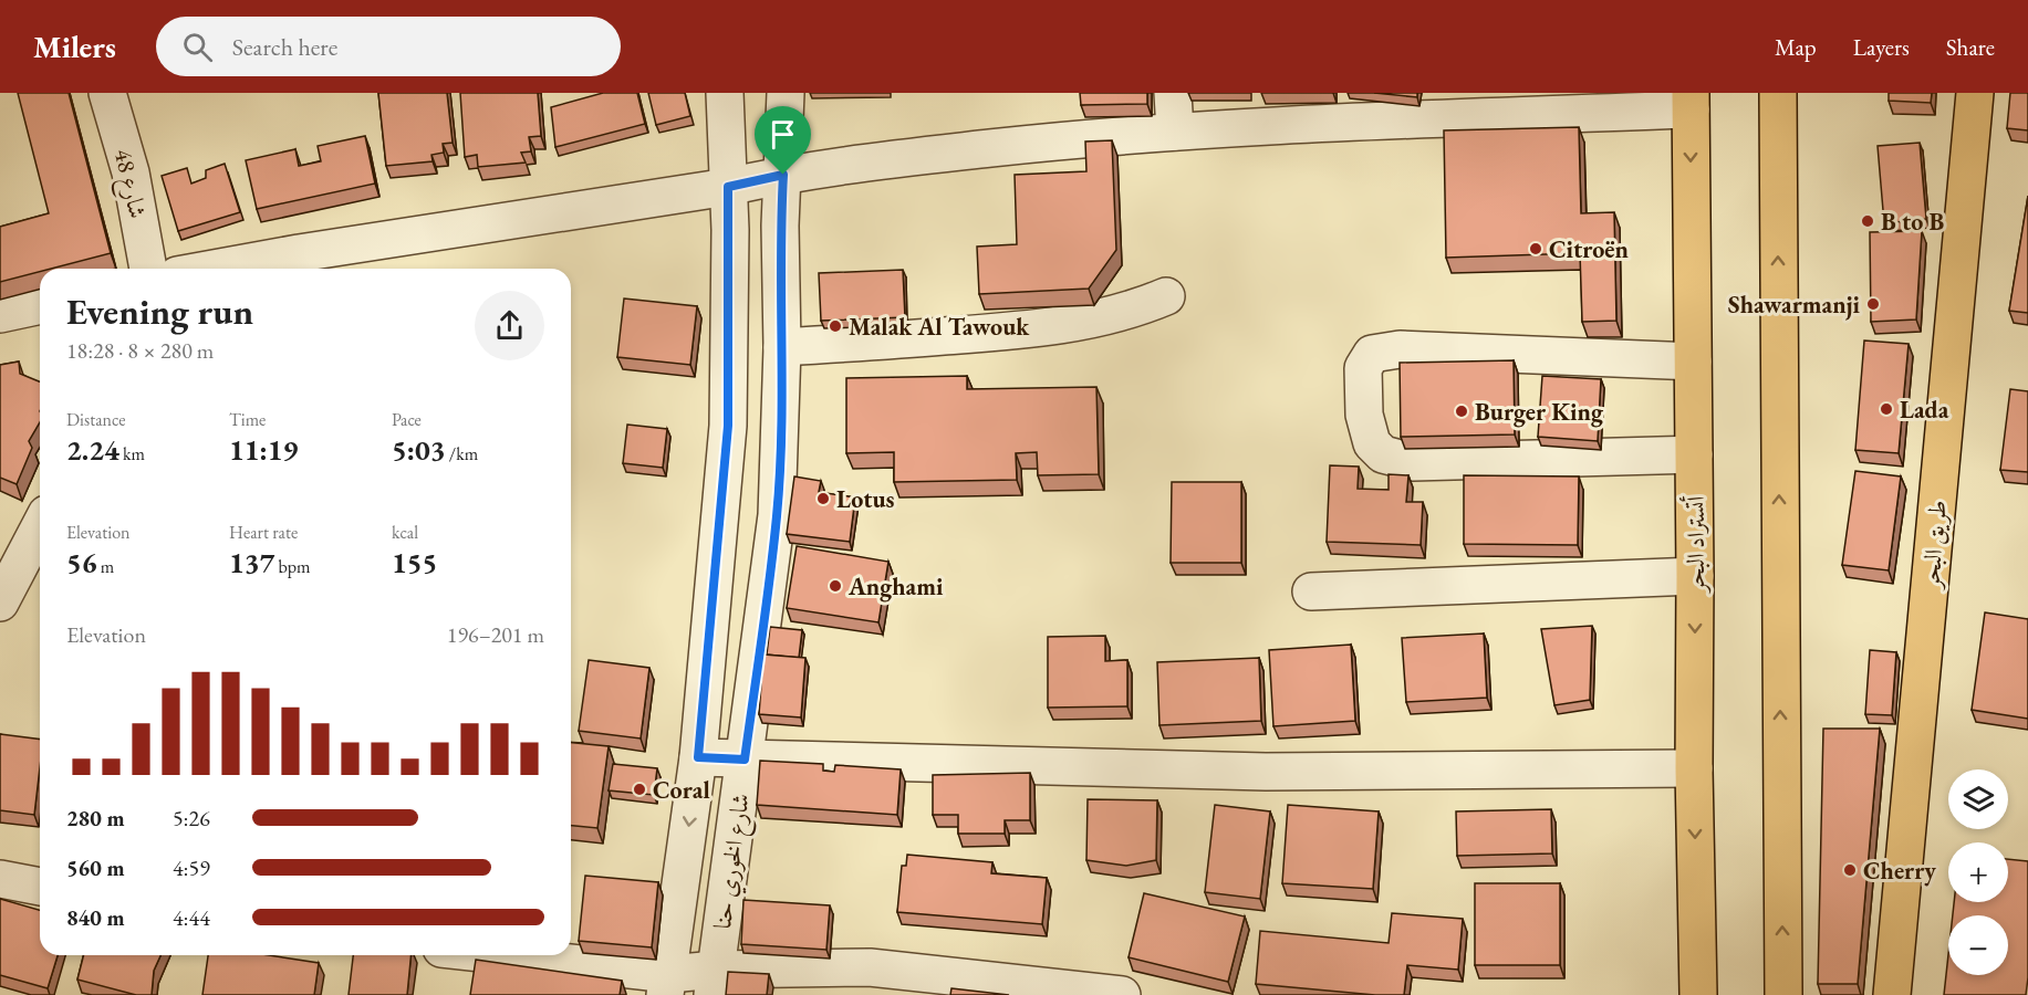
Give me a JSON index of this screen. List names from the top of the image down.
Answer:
{
  "streets": {
    "highway": ["أتستراد البحر", "طريق البحر"],
    "street": ["شارع 48", "شارع الخوري حنا"]
  },
  "places": [
    "B to B",
    "Citroën",
    "Shawarmanji",
    "Malak Al Tawouk",
    "Lada",
    "Burger King",
    "Lotus",
    "Anghami",
    "Coral",
    "Cherry"
  ],
  "page": {
    "header": "Milers",
    "search": "Search here",
    "nav": ["Map", "Layers", "Share"],
    "heading": ["Evening run", "18:28 · 8 × 280 m"],
    "stats": [
      ["Distance", "2.24 km"],
      ["Time", "11:19"],
      ["Pace", "5:03 /km"],
      ["Elevation", "56 m"],
      ["Heart rate", "137 bpm"],
      ["kcal", "155"]
    ],
    "chart": ["Elevation", "196–201 m"],
    "map_buttons": ["+", "−"],
    "list": [
      {
        "name": "280 m",
        "note": "5:26"
      },
      {
        "name": "560 m",
        "note": "4:59"
      },
      {
        "name": "840 m",
        "note": "4:44"
      }
    ]
  }
}
